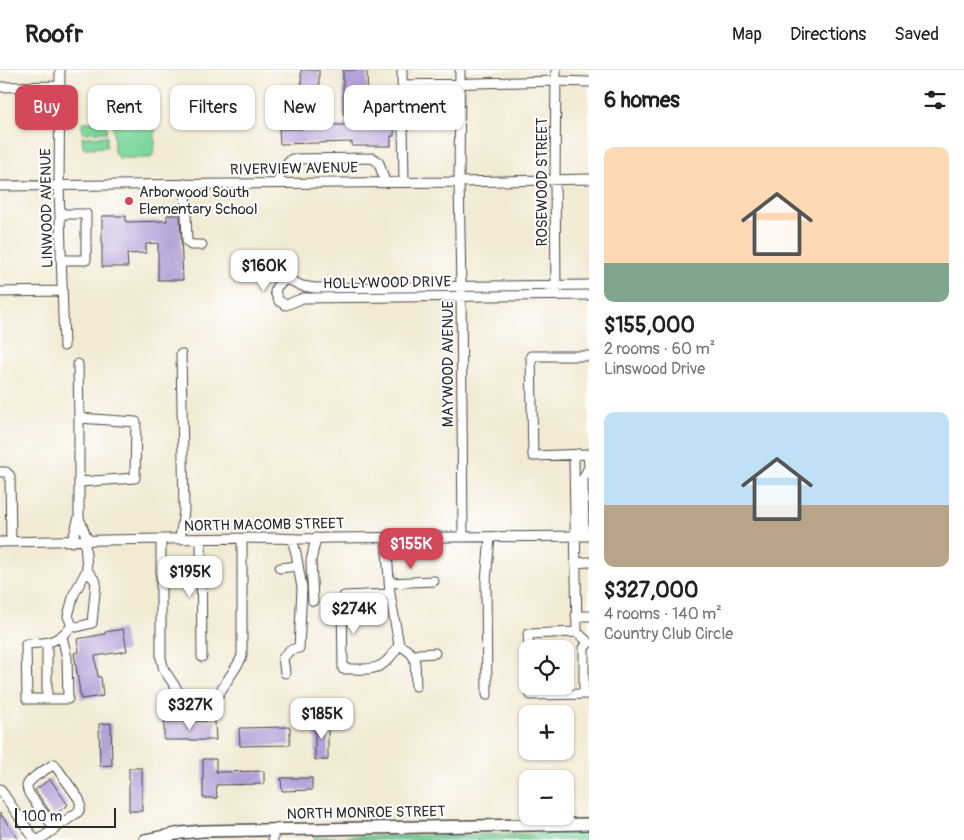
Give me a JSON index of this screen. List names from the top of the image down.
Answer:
{
  "streets": {
    "main road": ["NORTH MONROE STREET"],
    "street": [
      "RIVERVIEW AVENUE",
      "ROSEWOOD STREET",
      "LINWOOD AVENUE",
      "HOLLYWOOD DRIVE",
      "MAYWOOD AVENUE",
      "NORTH MACOMB STREET"
    ]
  },
  "crossings": [
    ["RIVERVIEW AVENUE", "ROSEWOOD STREET"],
    ["RIVERVIEW AVENUE", "LINWOOD AVENUE"],
    ["RIVERVIEW AVENUE", "MAYWOOD AVENUE"],
    ["ROSEWOOD STREET", "HOLLYWOOD DRIVE"],
    ["HOLLYWOOD DRIVE", "MAYWOOD AVENUE"],
    ["MAYWOOD AVENUE", "NORTH MACOMB STREET"]
  ],
  "places": ["Arborwood South Elementary School"],
  "scale_bar": "100 m",
  "page": {
    "header": "Roofr",
    "nav": ["Map", "Directions", "Saved"],
    "heading": "6 homes",
    "chip": [
      "Buy",
      "Rent",
      "Filters",
      "New",
      "Apartment"
    ],
    "list": [
      {
        "name": "$155,000",
        "note": "2 rooms · 60 m² · Linswood Drive"
      },
      {
        "name": "$327,000",
        "note": "4 rooms · 140 m² · Country Club Circle"
      }
    ],
    "price": [
      "$160K",
      "$155K",
      "$195K",
      "$274K",
      "$327K",
      "$185K"
    ],
    "map_buttons": ["+", "−"],
    "scale": "100 m"
  }
}
